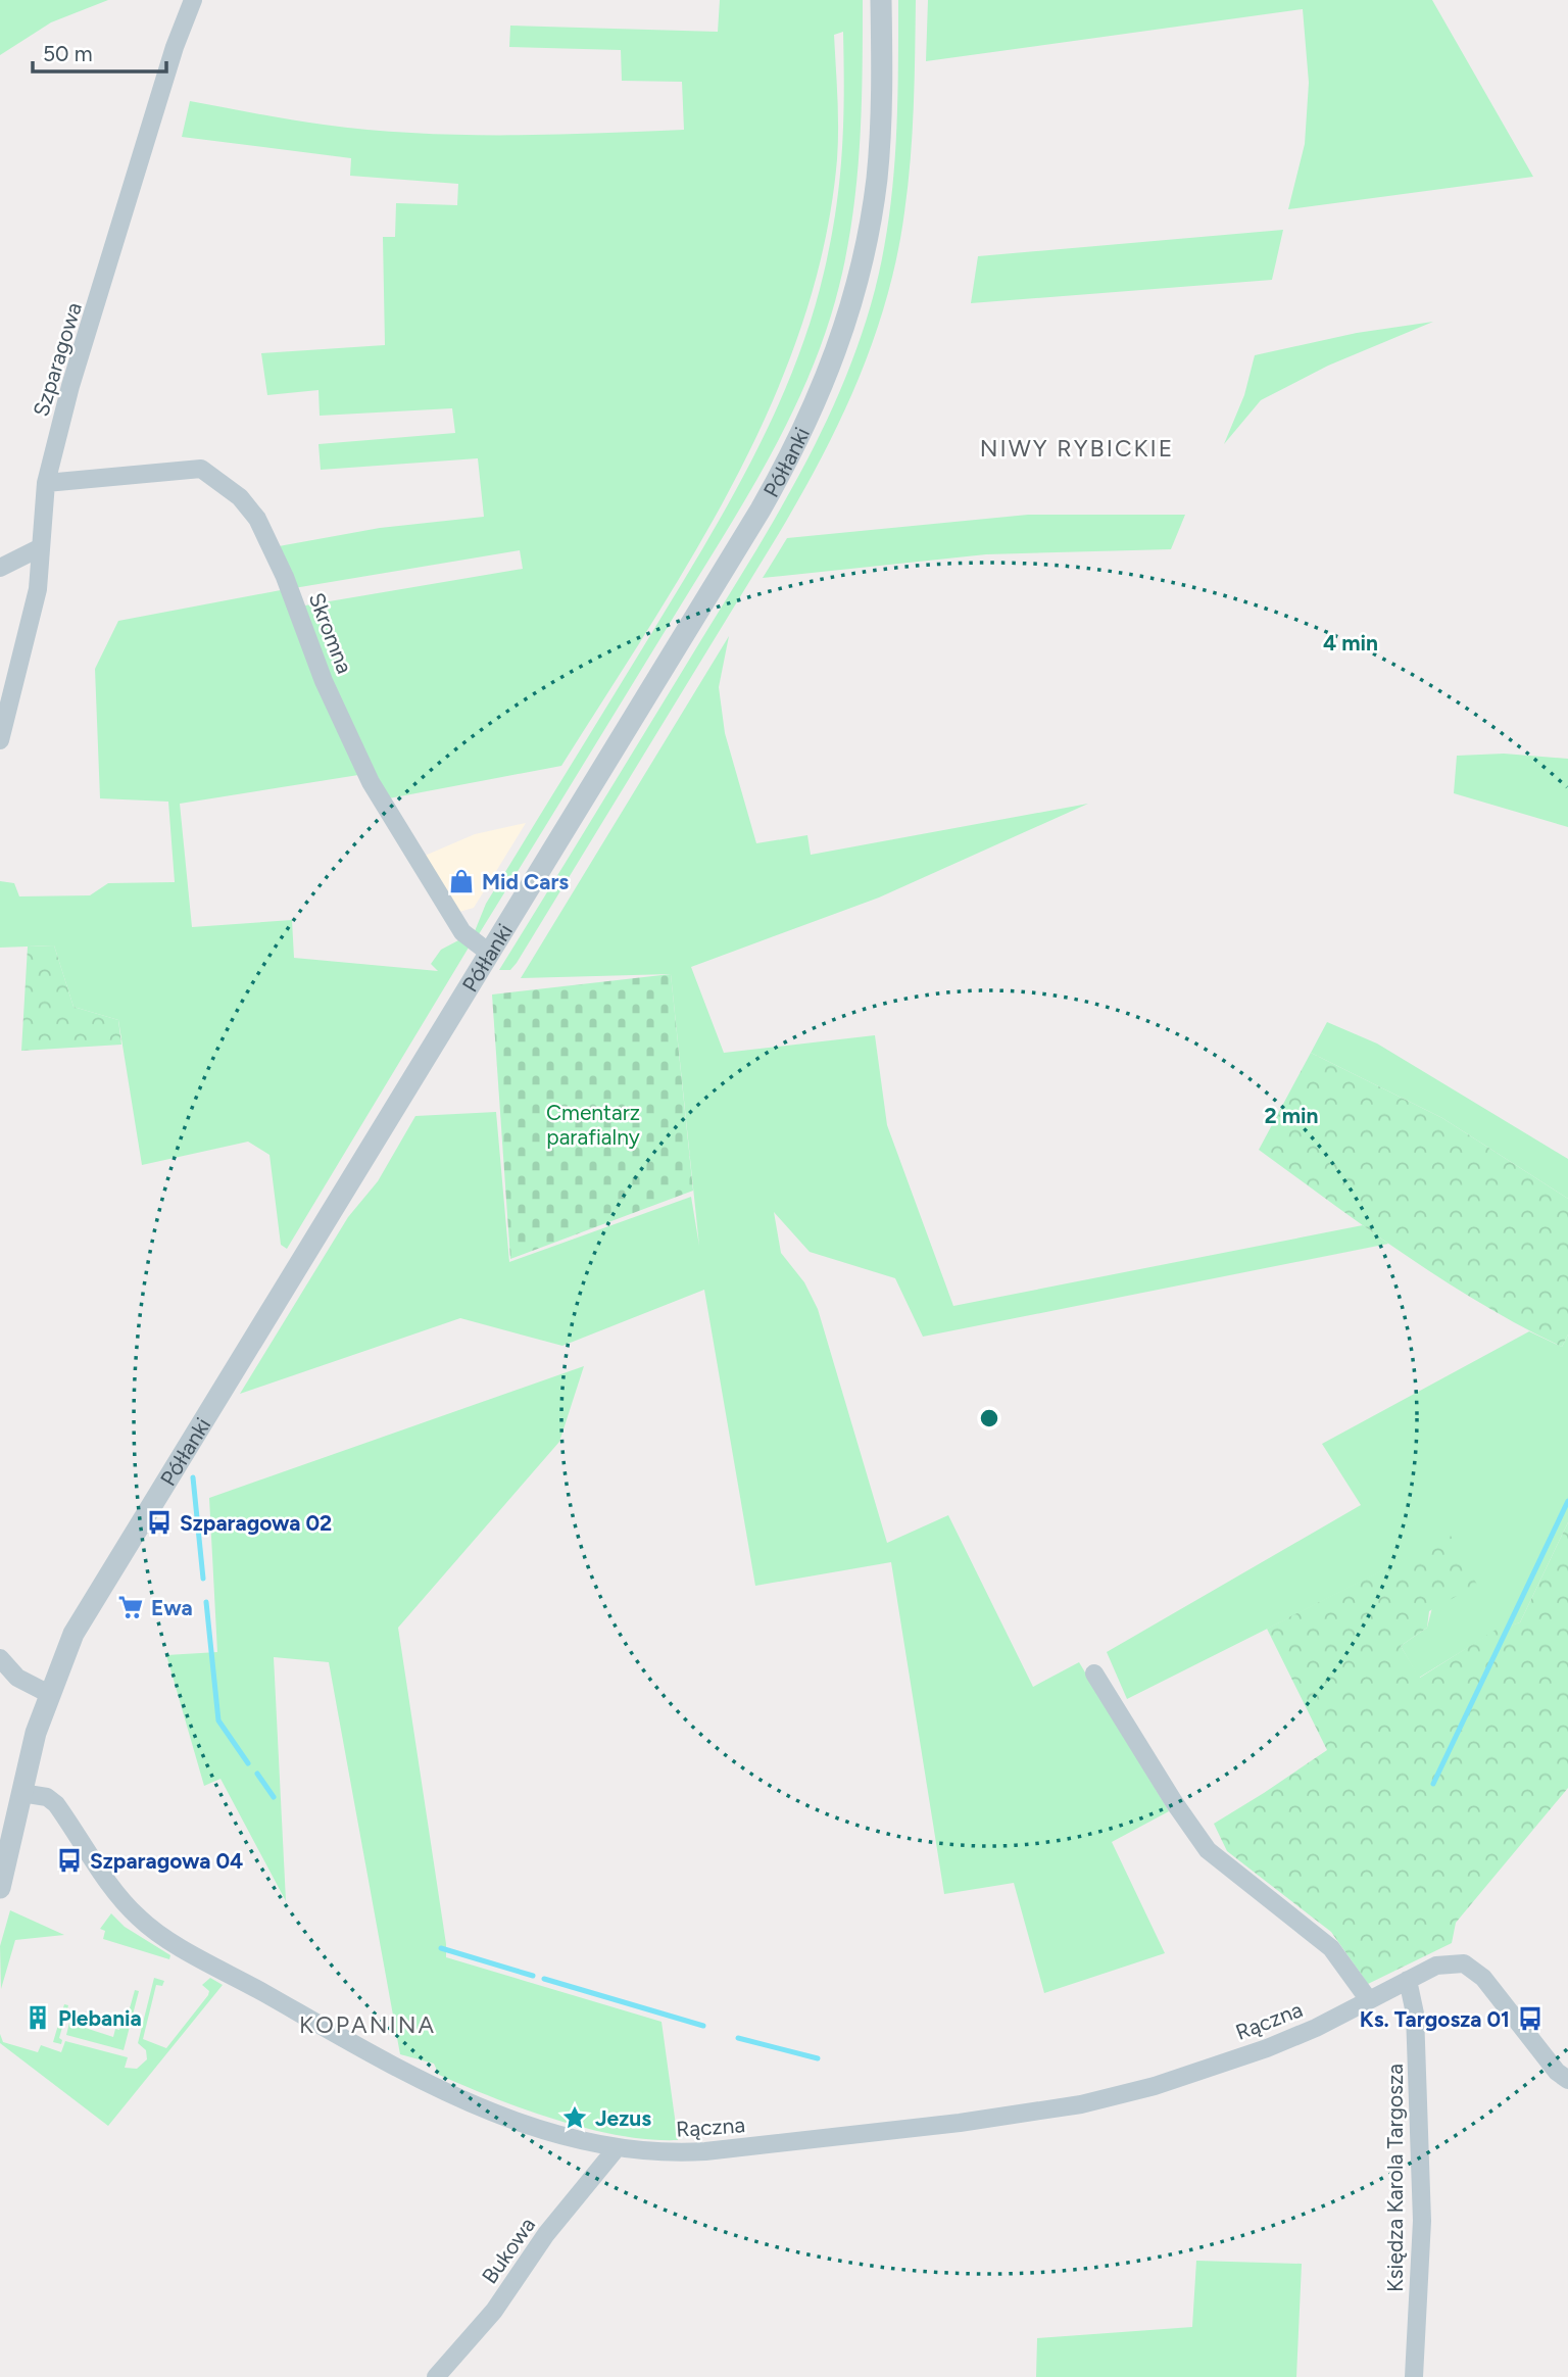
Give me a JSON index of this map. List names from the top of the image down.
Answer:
{
  "streets": {
    "street": [
      "Szparagowa",
      "Półłanki",
      "Skromna",
      "Rączna",
      "Księdza Karola Targosza",
      "Bukowa"
    ]
  },
  "crossings": [
    ["Szparagowa", "Skromna"],
    ["Półłanki", "Skromna"],
    ["Półłanki", "Rączna"],
    ["Rączna", "Księdza Karola Targosza"],
    ["Rączna", "Bukowa"]
  ],
  "districts": ["NIWY RYBICKIE", "KOPANINA"],
  "parks": ["Cmentarz parafialny"],
  "places": {
    "shop": ["Mid Cars"],
    "bus stop": ["Szparagowa 02", "Szparagowa 04", "Ks. Targosza 01"],
    "supermarket": ["Ewa"],
    "building": ["Plebania"],
    "place": ["Jezus"]
  },
  "scale_bar": "50 m",
  "rings": ["4 min", "2 min"]
}
